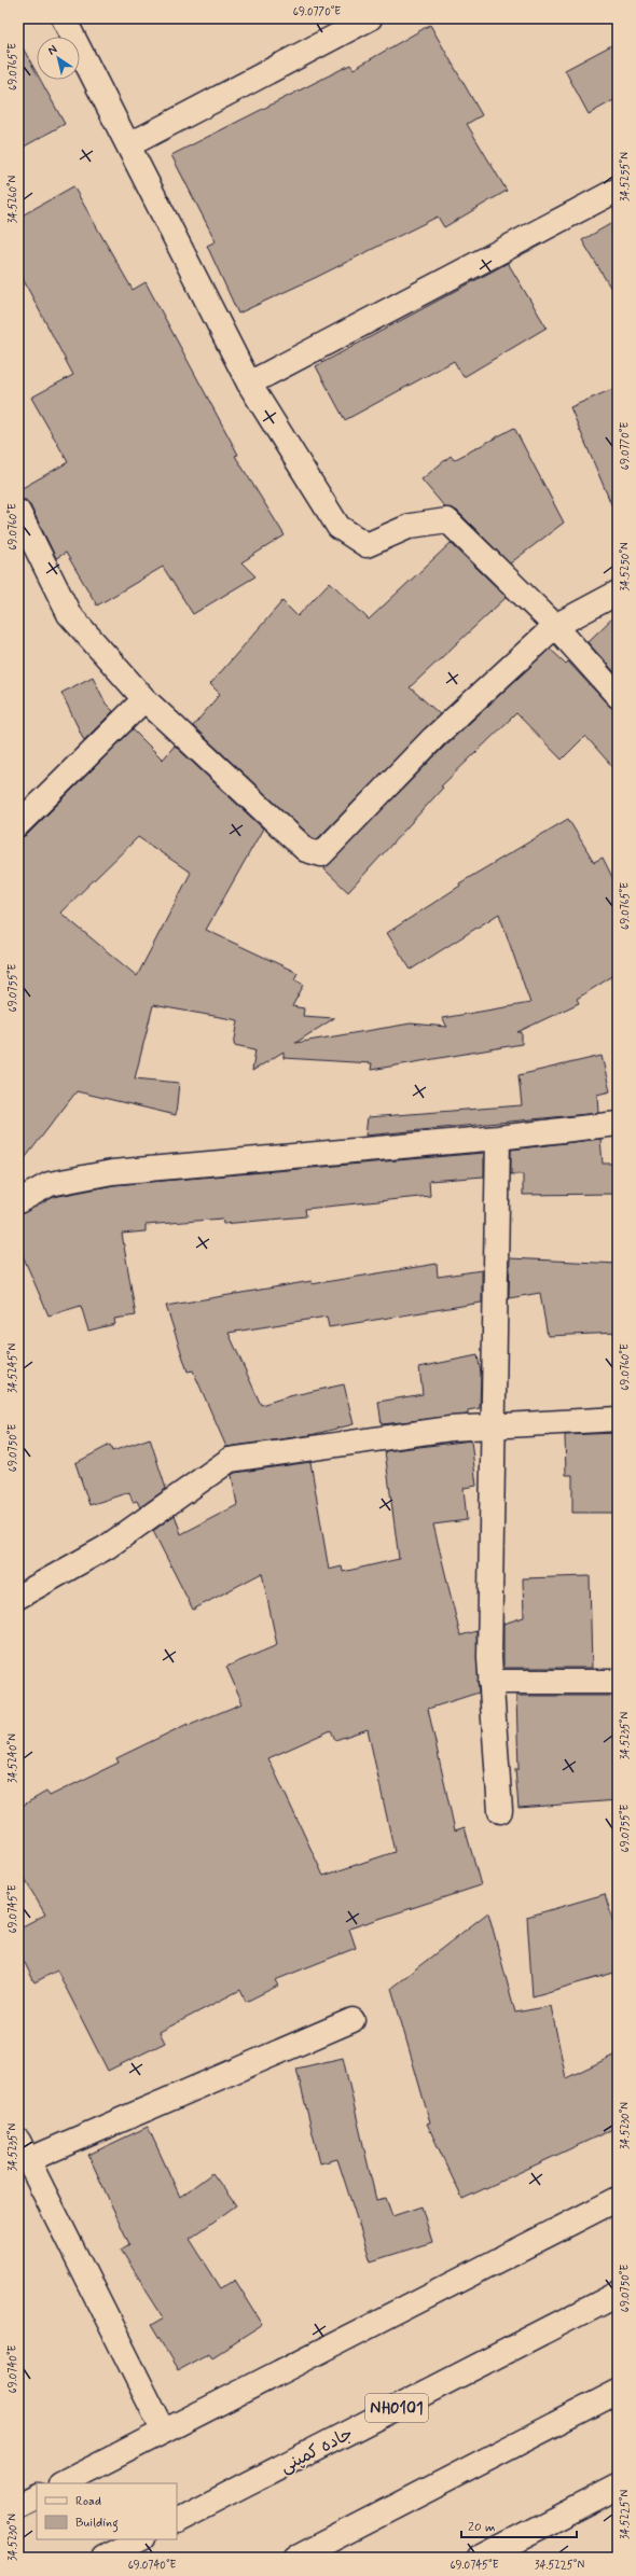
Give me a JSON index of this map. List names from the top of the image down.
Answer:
{
  "streets": {
    "main road": ["NH0101", "جاده کمپنی"]
  },
  "legend": ["Road", "Building"],
  "scale_bar": "20 m",
  "north": "top left",
  "coordinates": [
    "69.0770°E",
    "69.0765°E",
    "34.5255°N",
    "34.5260°N",
    "69.0760°E",
    "34.5250°N",
    "69.0755°E",
    "34.5245°N",
    "69.0750°E",
    "34.5235°N",
    "34.5240°N",
    "69.0745°E",
    "34.5230°N",
    "69.0740°E",
    "34.5225°N"
  ]
}
